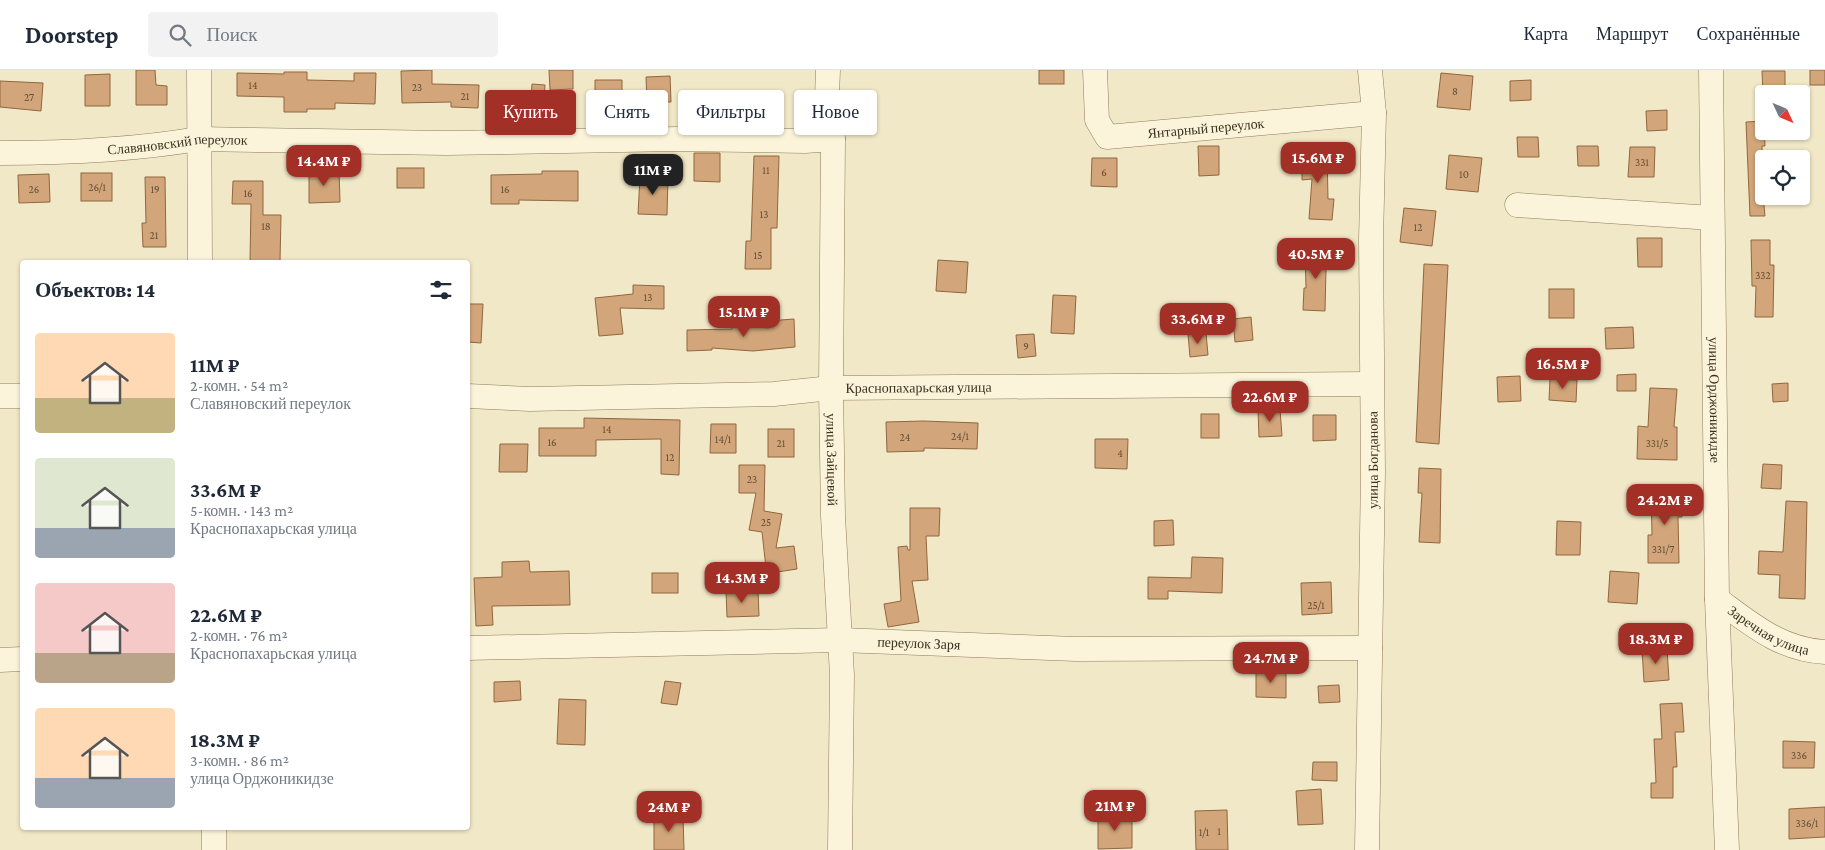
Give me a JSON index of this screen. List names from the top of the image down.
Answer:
{
  "streets": {
    "street": [
      "Янтарный переулок",
      "Славяновский переулок",
      "Краснопахарьская улица",
      "улица Орджоникидзе",
      "улица Зайцевой",
      "улица Богданова",
      "Заречная улица",
      "переулок Заря"
    ]
  },
  "crossings": [
    ["Янтарный переулок", "улица Богданова"],
    ["Славяновский переулок", "улица Зайцевой"],
    ["Краснопахарьская улица", "улица Зайцевой"],
    ["Краснопахарьская улица", "улица Богданова"],
    ["улица Орджоникидзе", "Заречная улица"],
    ["улица Зайцевой", "переулок Заря"],
    ["улица Богданова", "переулок Заря"]
  ],
  "house_numbers": [
    "14",
    "23",
    "8",
    "21",
    "27",
    "331",
    "11",
    "6",
    "10",
    "26/1",
    "26",
    "19",
    "16",
    "16",
    "13",
    "18",
    "12",
    "21",
    "15",
    "332",
    "13",
    "9",
    "14",
    "24/1",
    "24",
    "14/1",
    "16",
    "21",
    "331/5",
    "4",
    "12",
    "23",
    "25",
    "331/7",
    "25/1",
    "336",
    "336/1",
    "1",
    "1/1"
  ],
  "north": "bottom right",
  "page": {
    "header": "Doorstep",
    "search": "Поиск",
    "nav": ["Карта", "Маршрут", "Сохранённые"],
    "chip": [
      "Купить",
      "Снять",
      "Фильтры",
      "Новое"
    ],
    "price": [
      "15.6M ₽",
      "14.4M ₽",
      "11M ₽",
      "40.5M ₽",
      "15.1M ₽",
      "33.6M ₽",
      "16.5M ₽",
      "22.6M ₽",
      "24.2M ₽",
      "14.3M ₽",
      "18.3M ₽",
      "24.7M ₽",
      "21M ₽",
      "24M ₽"
    ],
    "heading": "Объектов: 14",
    "list": [
      {
        "name": "11M ₽",
        "note": "2-комн. · 54 m² · Славяновский переулок"
      },
      {
        "name": "33.6M ₽",
        "note": "5-комн. · 143 m² · Краснопахарьская улица"
      },
      {
        "name": "22.6M ₽",
        "note": "2-комн. · 76 m² · Краснопахарьская улица"
      },
      {
        "name": "18.3M ₽",
        "note": "3-комн. · 86 m² · улица Орджоникидзе"
      }
    ]
  }
}
